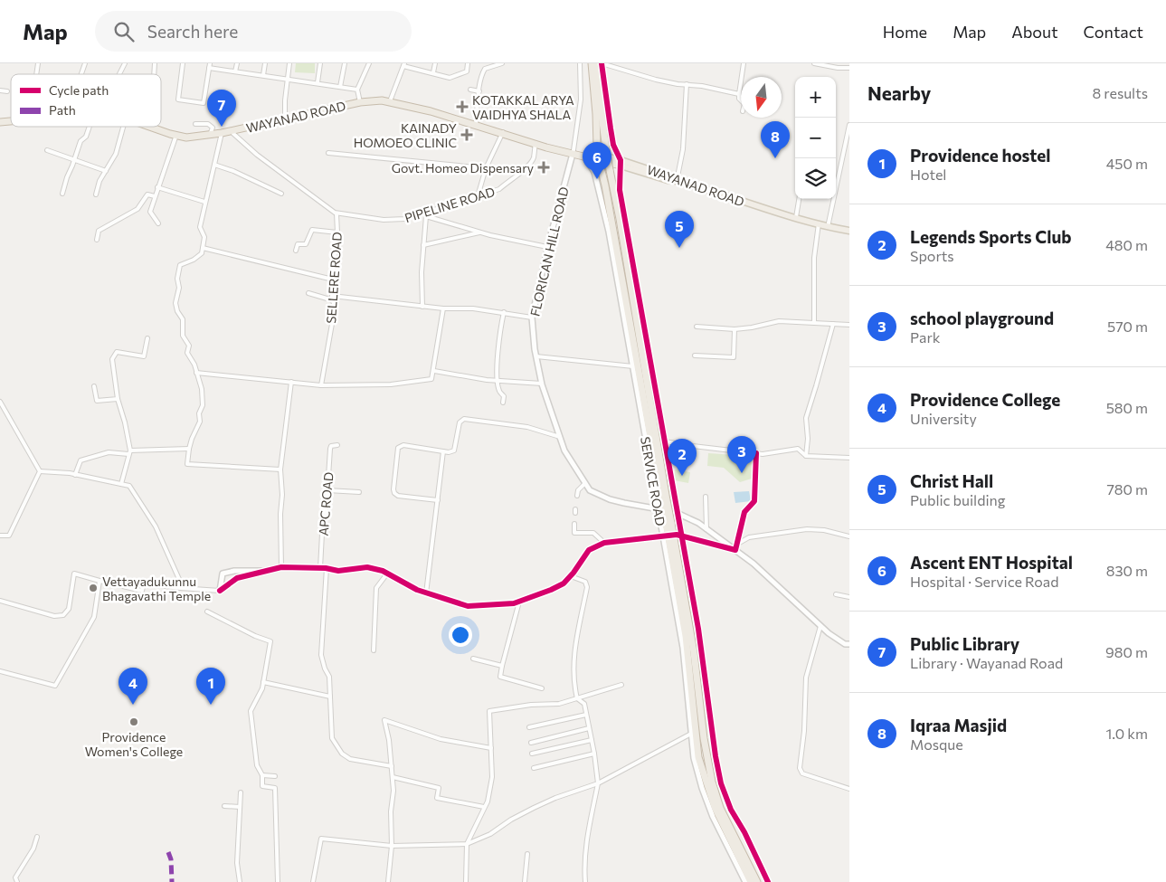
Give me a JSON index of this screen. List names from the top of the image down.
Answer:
{
  "streets": {
    "highway": ["WAYANAD ROAD"],
    "street": [
      "PIPELINE ROAD",
      "FLORICAN HILL ROAD",
      "SELLERE ROAD",
      "SERVICE ROAD",
      "APC ROAD"
    ]
  },
  "crossings": [
    ["WAYANAD ROAD", "PIPELINE ROAD"],
    ["WAYANAD ROAD", "FLORICAN HILL ROAD"],
    ["WAYANAD ROAD", "SERVICE ROAD"],
    ["PIPELINE ROAD", "SELLERE ROAD"],
    ["FLORICAN HILL ROAD", "SERVICE ROAD"]
  ],
  "places": {
    "health": ["KOTAKKAL ARYA VAIDHYA SHALA", "KAINADY HOMOEO CLINIC", "Govt. Homeo Dispensary"],
    "other": ["Vettayadukunnu Bhagavathi Temple", "Providence Women's College"]
  },
  "legend": ["Cycle path", "Path"],
  "north": "bottom",
  "page": {
    "header": "Map",
    "search": "Search here",
    "nav": [
      "Home",
      "Map",
      "About",
      "Contact"
    ],
    "heading": ["Nearby", "8 results"],
    "map_buttons": ["+", "−"],
    "pins": [
      "7",
      "8",
      "6",
      "5",
      "3",
      "2",
      "1",
      "4"
    ],
    "list": [
      {
        "mark": "1",
        "name": "Providence hostel",
        "note": "Hotel",
        "value": "450 m"
      },
      {
        "mark": "2",
        "name": "Legends Sports Club",
        "note": "Sports",
        "value": "480 m"
      },
      {
        "mark": "3",
        "name": "school playground",
        "note": "Park",
        "value": "570 m"
      },
      {
        "mark": "4",
        "name": "Providence College",
        "note": "University",
        "value": "580 m"
      },
      {
        "mark": "5",
        "name": "Christ Hall",
        "note": "Public building",
        "value": "780 m"
      },
      {
        "mark": "6",
        "name": "Ascent ENT Hospital",
        "note": "Hospital · Service Road",
        "value": "830 m"
      },
      {
        "mark": "7",
        "name": "Public Library",
        "note": "Library · Wayanad Road",
        "value": "980 m"
      },
      {
        "mark": "8",
        "name": "Iqraa Masjid",
        "note": "Mosque",
        "value": "1.0 km"
      }
    ]
  }
}
